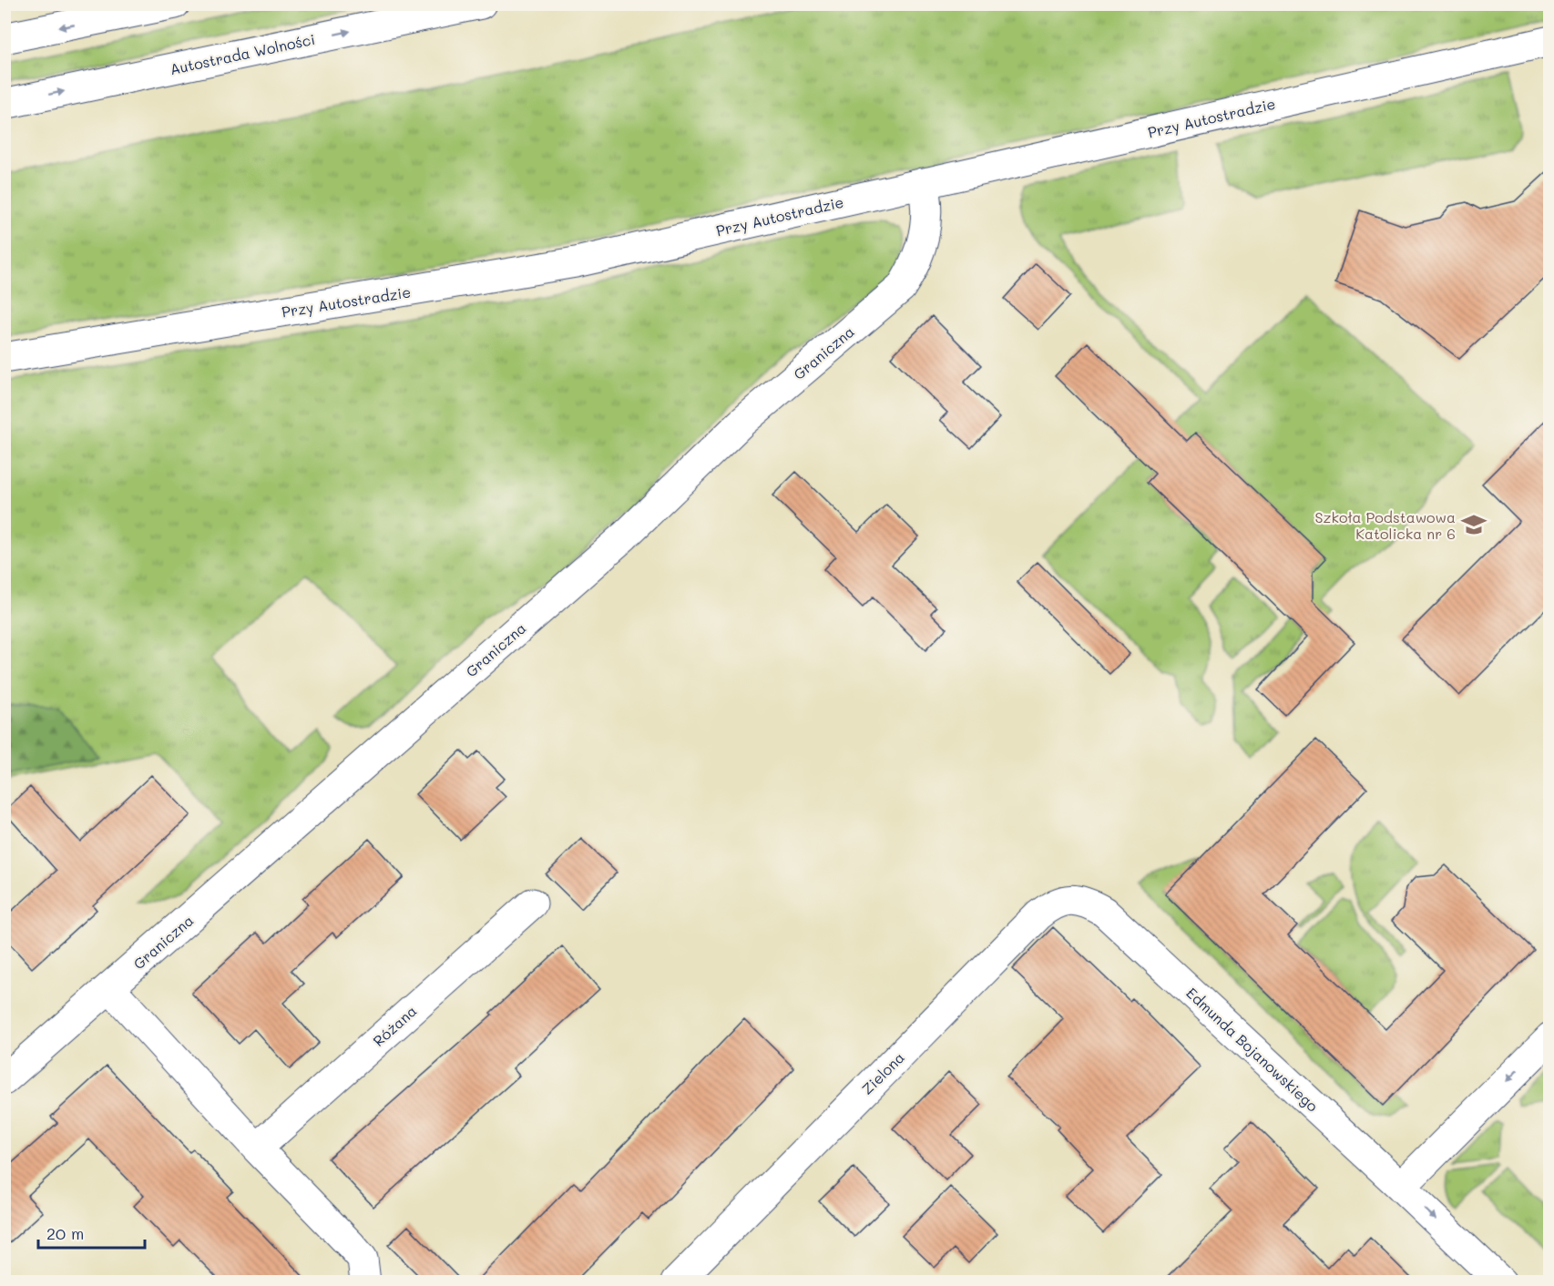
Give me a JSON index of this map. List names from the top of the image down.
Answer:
{
  "streets": {
    "main road": [
      "Autostrada Wolności",
      "Przy Autostradzie",
      "Graniczna",
      "Różana",
      "Edmunda Bojanowskiego",
      "Zielona"
    ]
  },
  "crossings": [
    ["Przy Autostradzie", "Graniczna"],
    ["Edmunda Bojanowskiego", "Zielona"]
  ],
  "places": {
    "school or university": ["Szkoła Podstawowa Katolicka nr 6"]
  },
  "scale_bar": "20 m"
}
